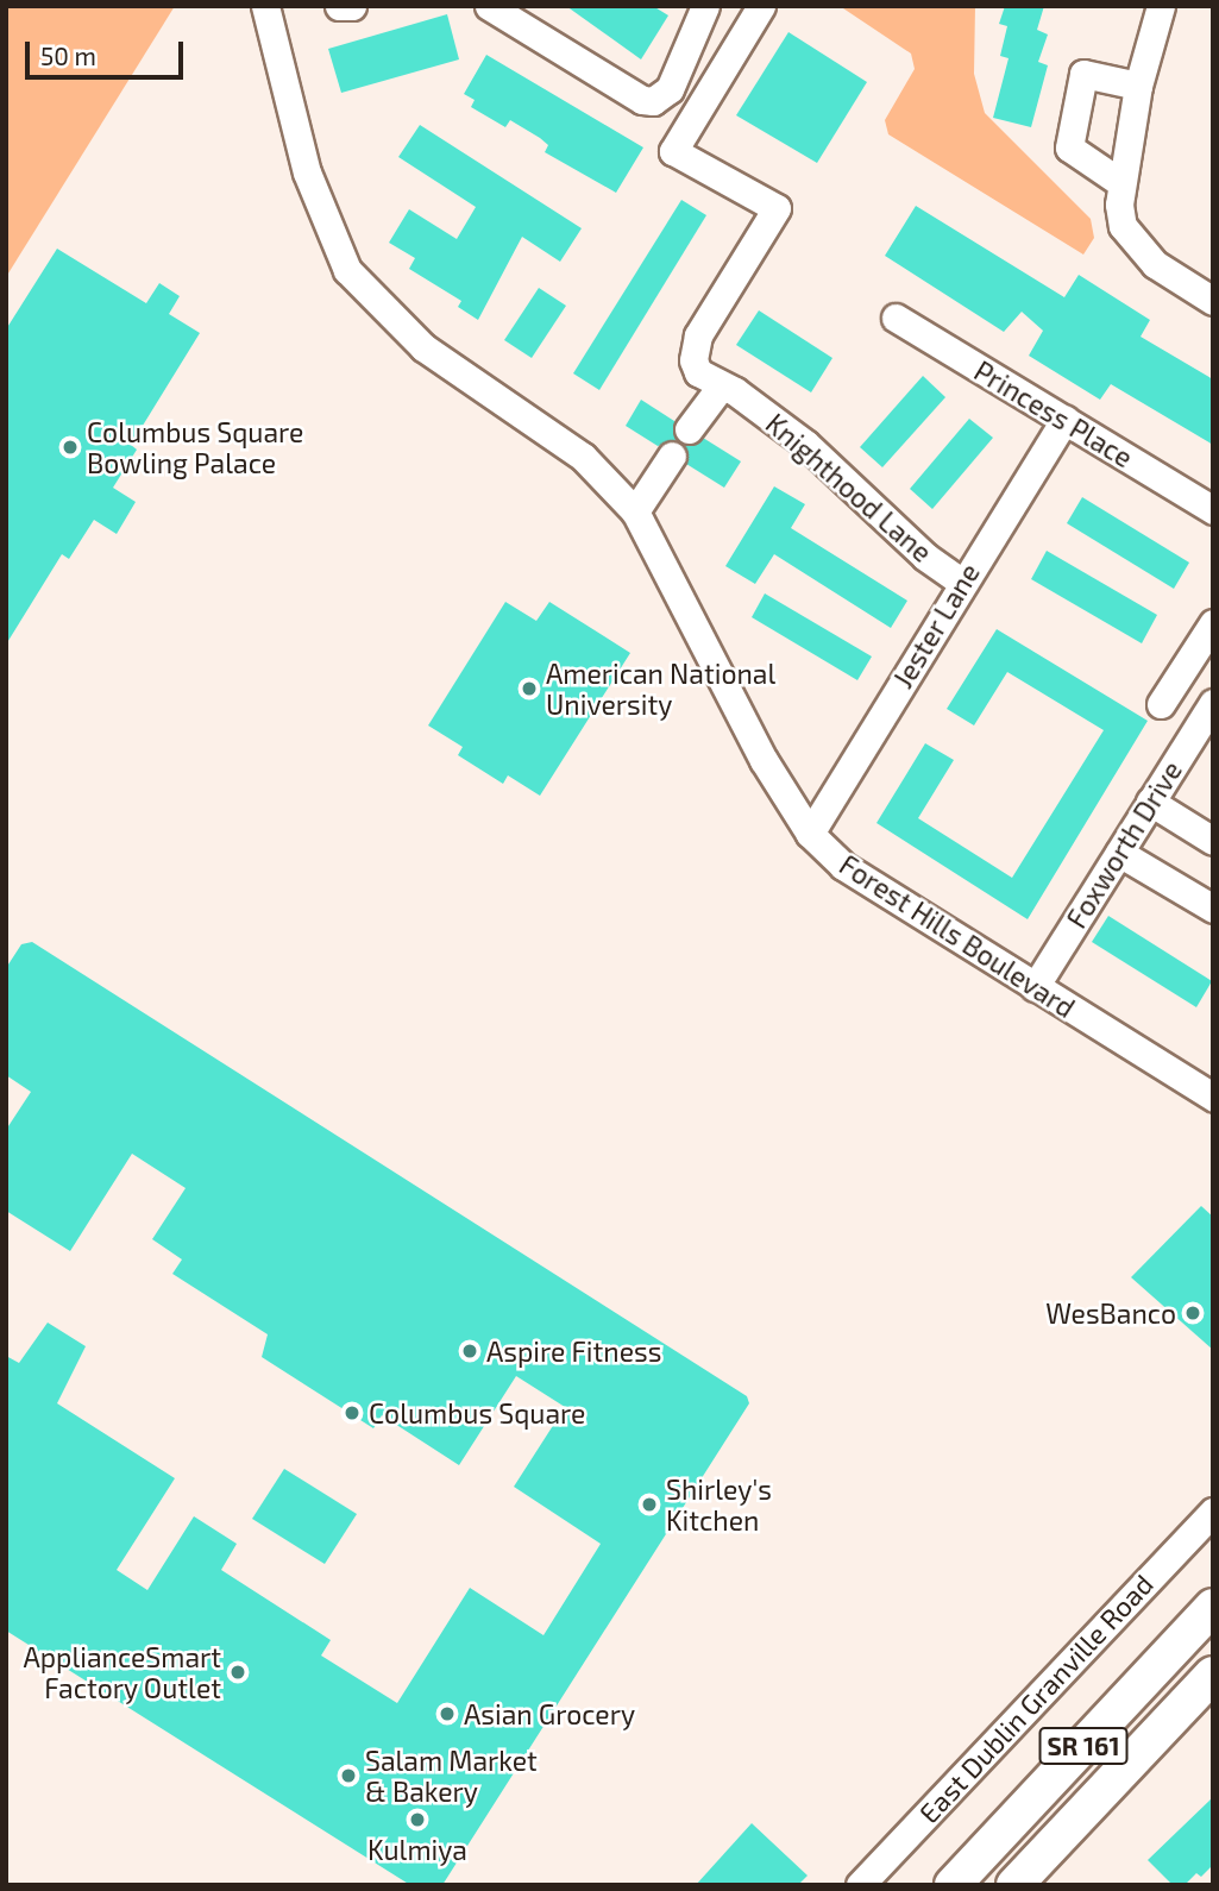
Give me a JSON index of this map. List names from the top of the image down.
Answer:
{
  "streets": {
    "main road": ["SR 161"],
    "street": [
      "Princess Place",
      "Knighthood Lane",
      "Jester Lane",
      "Foxworth Drive",
      "Forest Hills Boulevard",
      "East Dublin Granville Road"
    ]
  },
  "crossings": [
    ["Princess Place", "Jester Lane"],
    ["Knighthood Lane", "Jester Lane"],
    ["Jester Lane", "Forest Hills Boulevard"],
    ["Foxworth Drive", "Forest Hills Boulevard"]
  ],
  "places": [
    "Columbus Square Bowling Palace",
    "American National University",
    "WesBanco",
    "Aspire Fitness",
    "Columbus Square",
    "Shirley's Kitchen",
    "ApplianceSmart Factory Outlet",
    "Asian Grocery",
    "Salam Market & Bakery",
    "Kulmiya"
  ],
  "scale_bar": "50 m"
}
